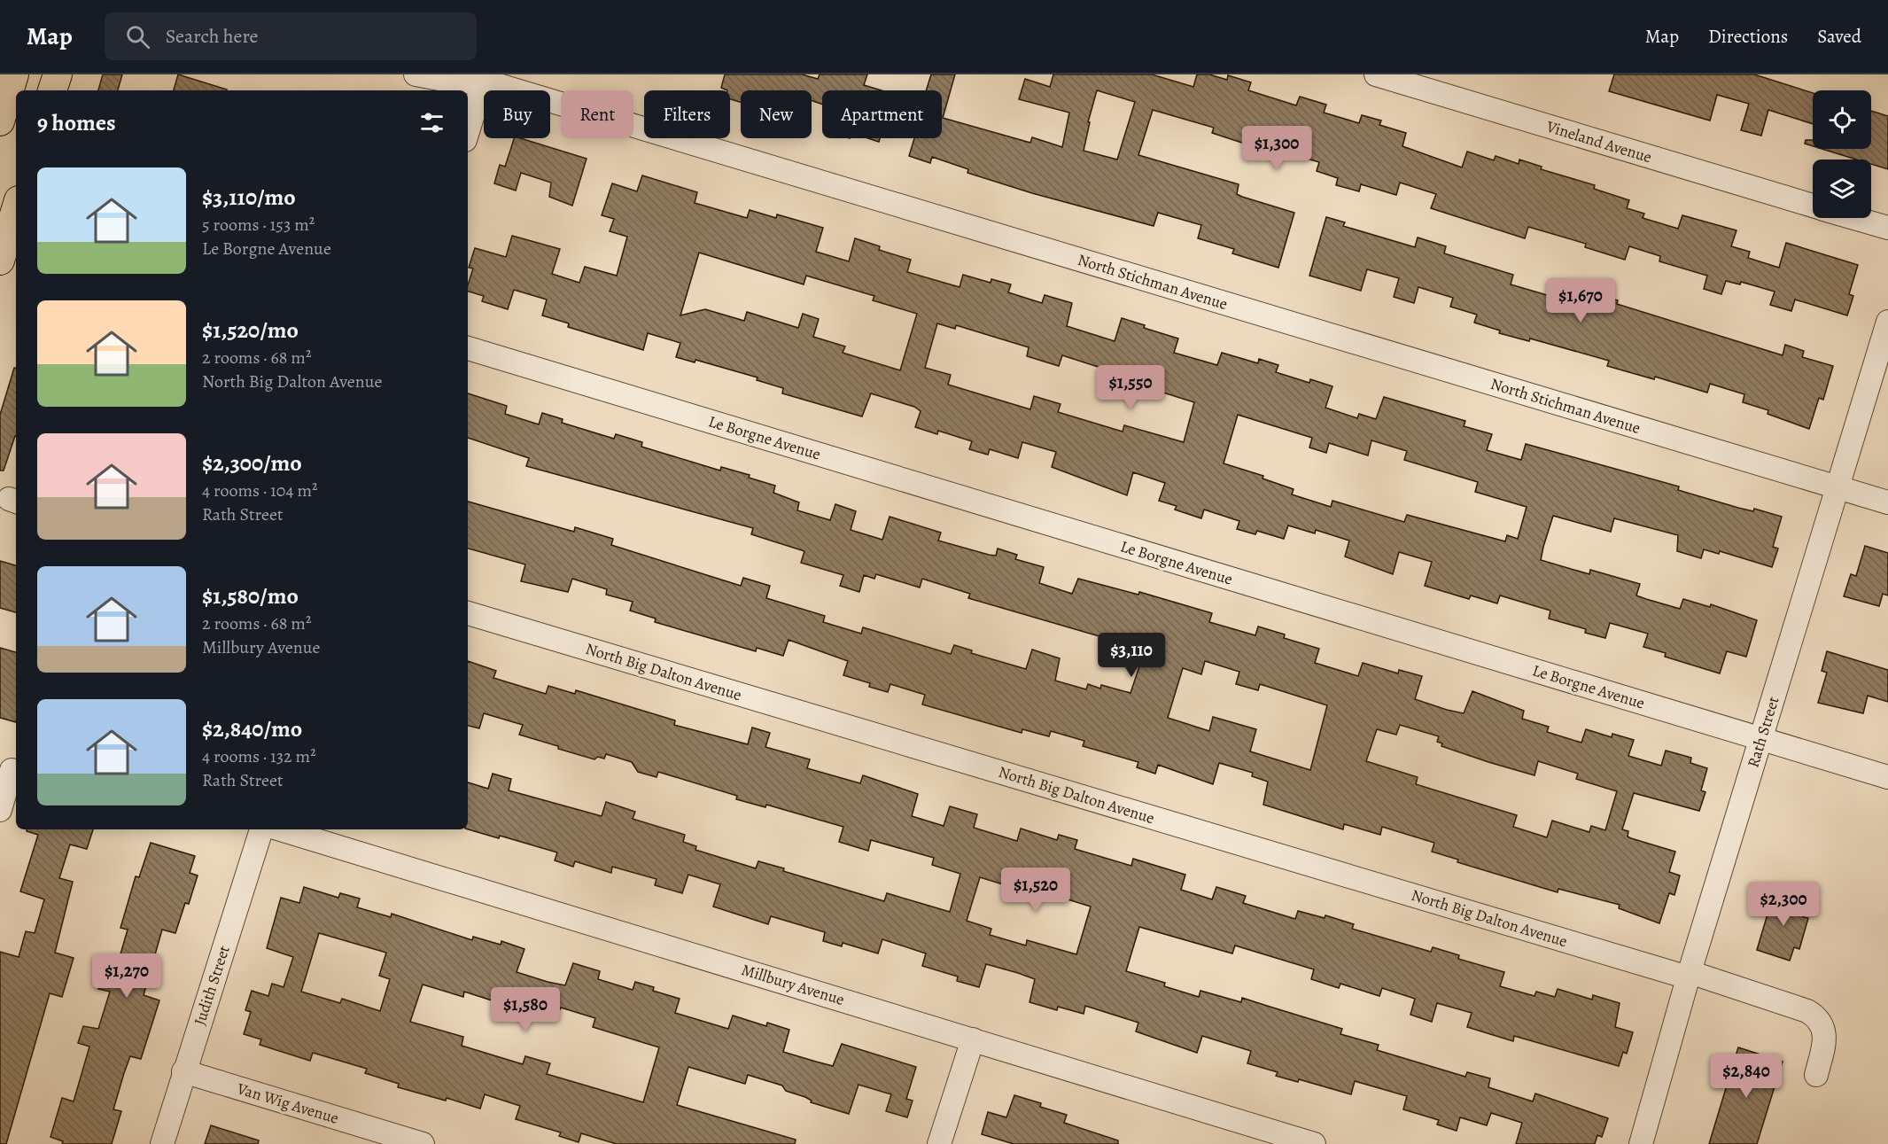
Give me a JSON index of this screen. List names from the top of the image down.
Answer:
{
  "streets": {
    "street": [
      "Vineland Avenue",
      "North Stichman Avenue",
      "Le Borgne Avenue",
      "North Big Dalton Avenue",
      "Rath Street",
      "Millbury Avenue",
      "Judith Street",
      "Van Wig Avenue"
    ]
  },
  "crossings": [
    ["North Stichman Avenue", "Rath Street"],
    ["Le Borgne Avenue", "Rath Street"],
    ["North Big Dalton Avenue", "Rath Street"],
    ["Judith Street", "Van Wig Avenue"]
  ],
  "page": {
    "header": "Map",
    "search": "Search here",
    "nav": ["Map", "Directions", "Saved"],
    "chip": [
      "Buy",
      "Rent",
      "Filters",
      "New",
      "Apartment"
    ],
    "heading": "9 homes",
    "price": [
      "$1,300",
      "$1,670",
      "$1,550",
      "$3,110",
      "$1,520",
      "$2,300",
      "$1,270",
      "$1,580",
      "$2,840"
    ],
    "list": [
      {
        "name": "$3,110/mo",
        "note": "5 rooms · 153 m² · Le Borgne Avenue"
      },
      {
        "name": "$1,520/mo",
        "note": "2 rooms · 68 m² · North Big Dalton Avenue"
      },
      {
        "name": "$2,300/mo",
        "note": "4 rooms · 104 m² · Rath Street"
      },
      {
        "name": "$1,580/mo",
        "note": "2 rooms · 68 m² · Millbury Avenue"
      },
      {
        "name": "$2,840/mo",
        "note": "4 rooms · 132 m² · Rath Street"
      }
    ]
  }
}
